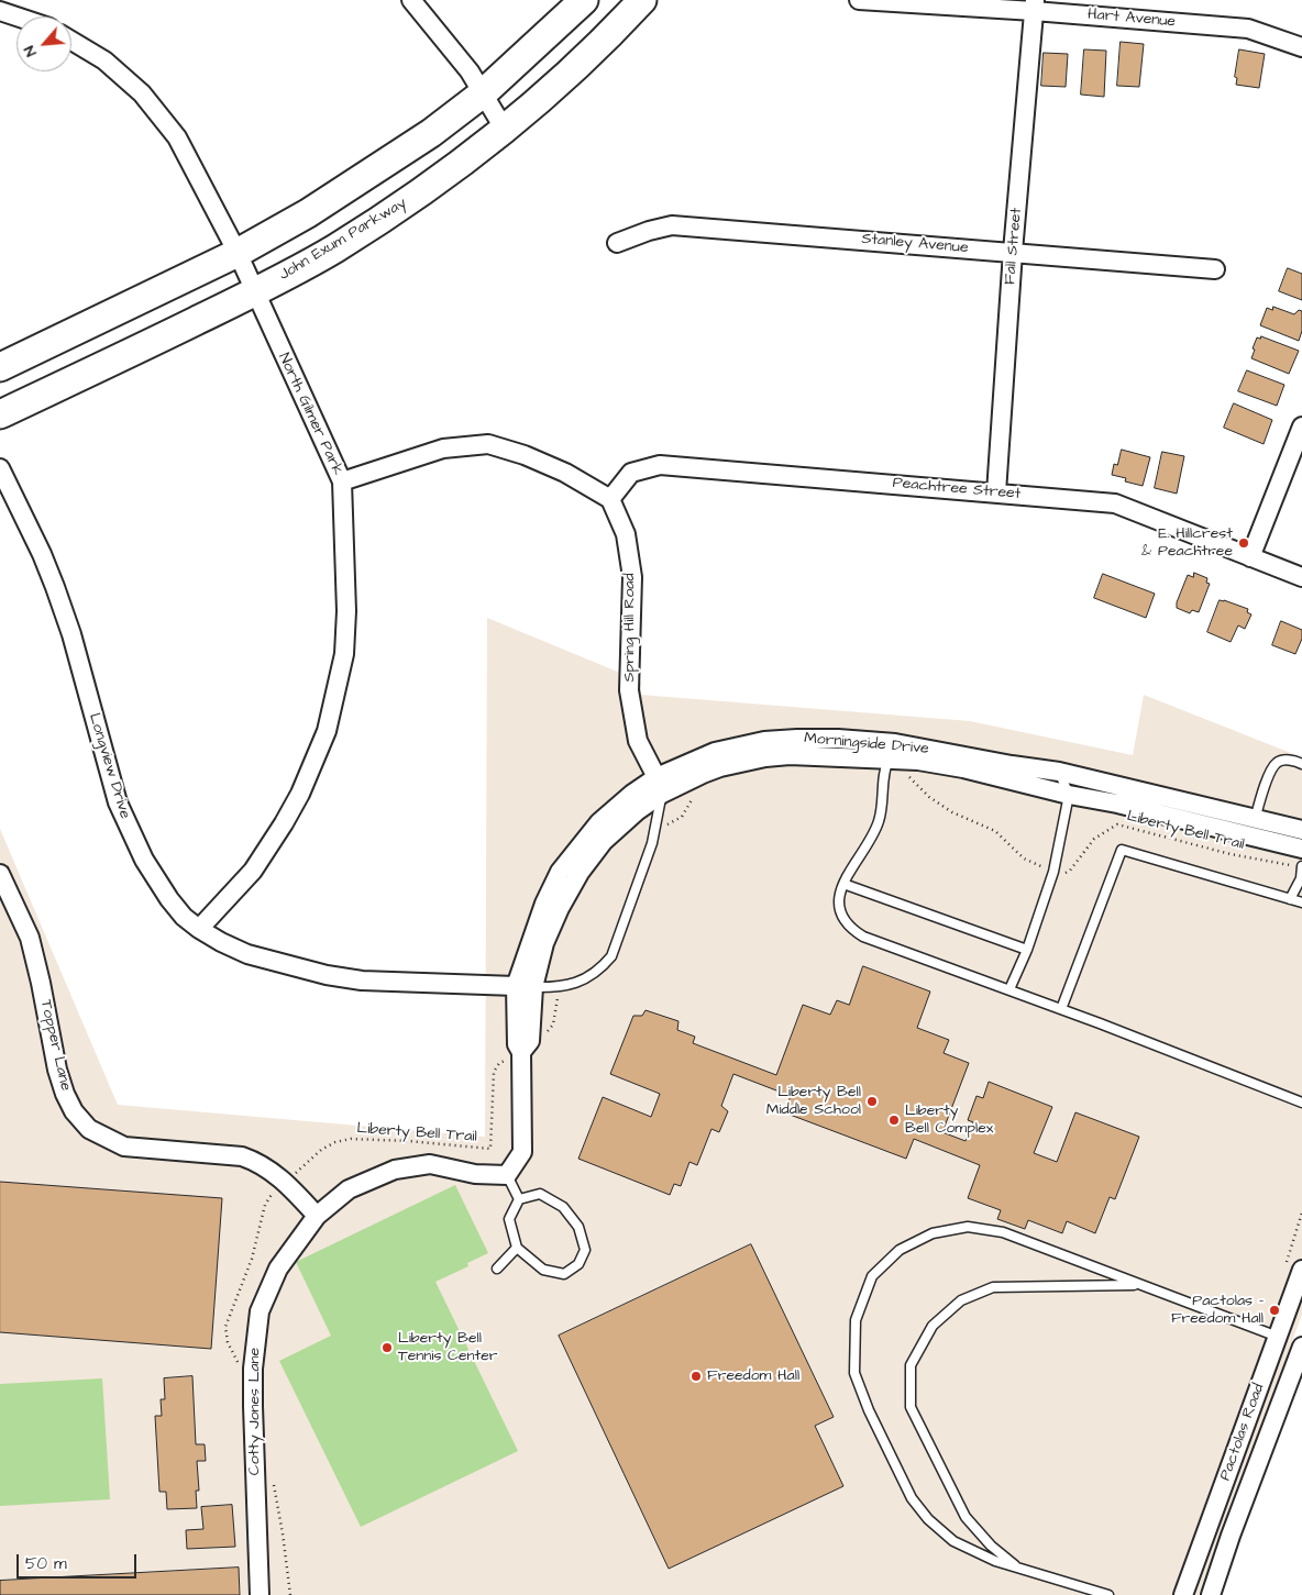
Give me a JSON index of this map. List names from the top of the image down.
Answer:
{
  "streets": {
    "main road": ["John Exum Parkway"],
    "street": [
      "Hart Avenue",
      "Stanley Avenue",
      "Fall Street",
      "North Gilmer Park",
      "Peachtree Street",
      "Spring Hill Road",
      "Morningside Drive",
      "Longview Drive",
      "Topper Lane",
      "Cotty Jones Lane",
      "Pactolas Road"
    ],
    "path": ["Liberty Bell Trail"]
  },
  "crossings": [
    ["Hart Avenue", "Fall Street"],
    ["John Exum Parkway", "North Gilmer Park"],
    ["Stanley Avenue", "Fall Street"],
    ["Fall Street", "Peachtree Street"],
    ["North Gilmer Park", "Longview Drive"],
    ["Peachtree Street", "Spring Hill Road"],
    ["Spring Hill Road", "Morningside Drive"],
    ["Morningside Drive", "Longview Drive"],
    ["Liberty Bell Trail", "Topper Lane"],
    ["Liberty Bell Trail", "Cotty Jones Lane"],
    ["Topper Lane", "Cotty Jones Lane"]
  ],
  "places": [
    "E. Hillcrest & Peachtree",
    "Liberty Bell Middle School",
    "Liberty Bell Complex",
    "Pactolas - Freedom Hall",
    "Liberty Bell Tennis Center",
    "Freedom Hall"
  ],
  "scale_bar": "50 m",
  "north": "bottom left"
}
